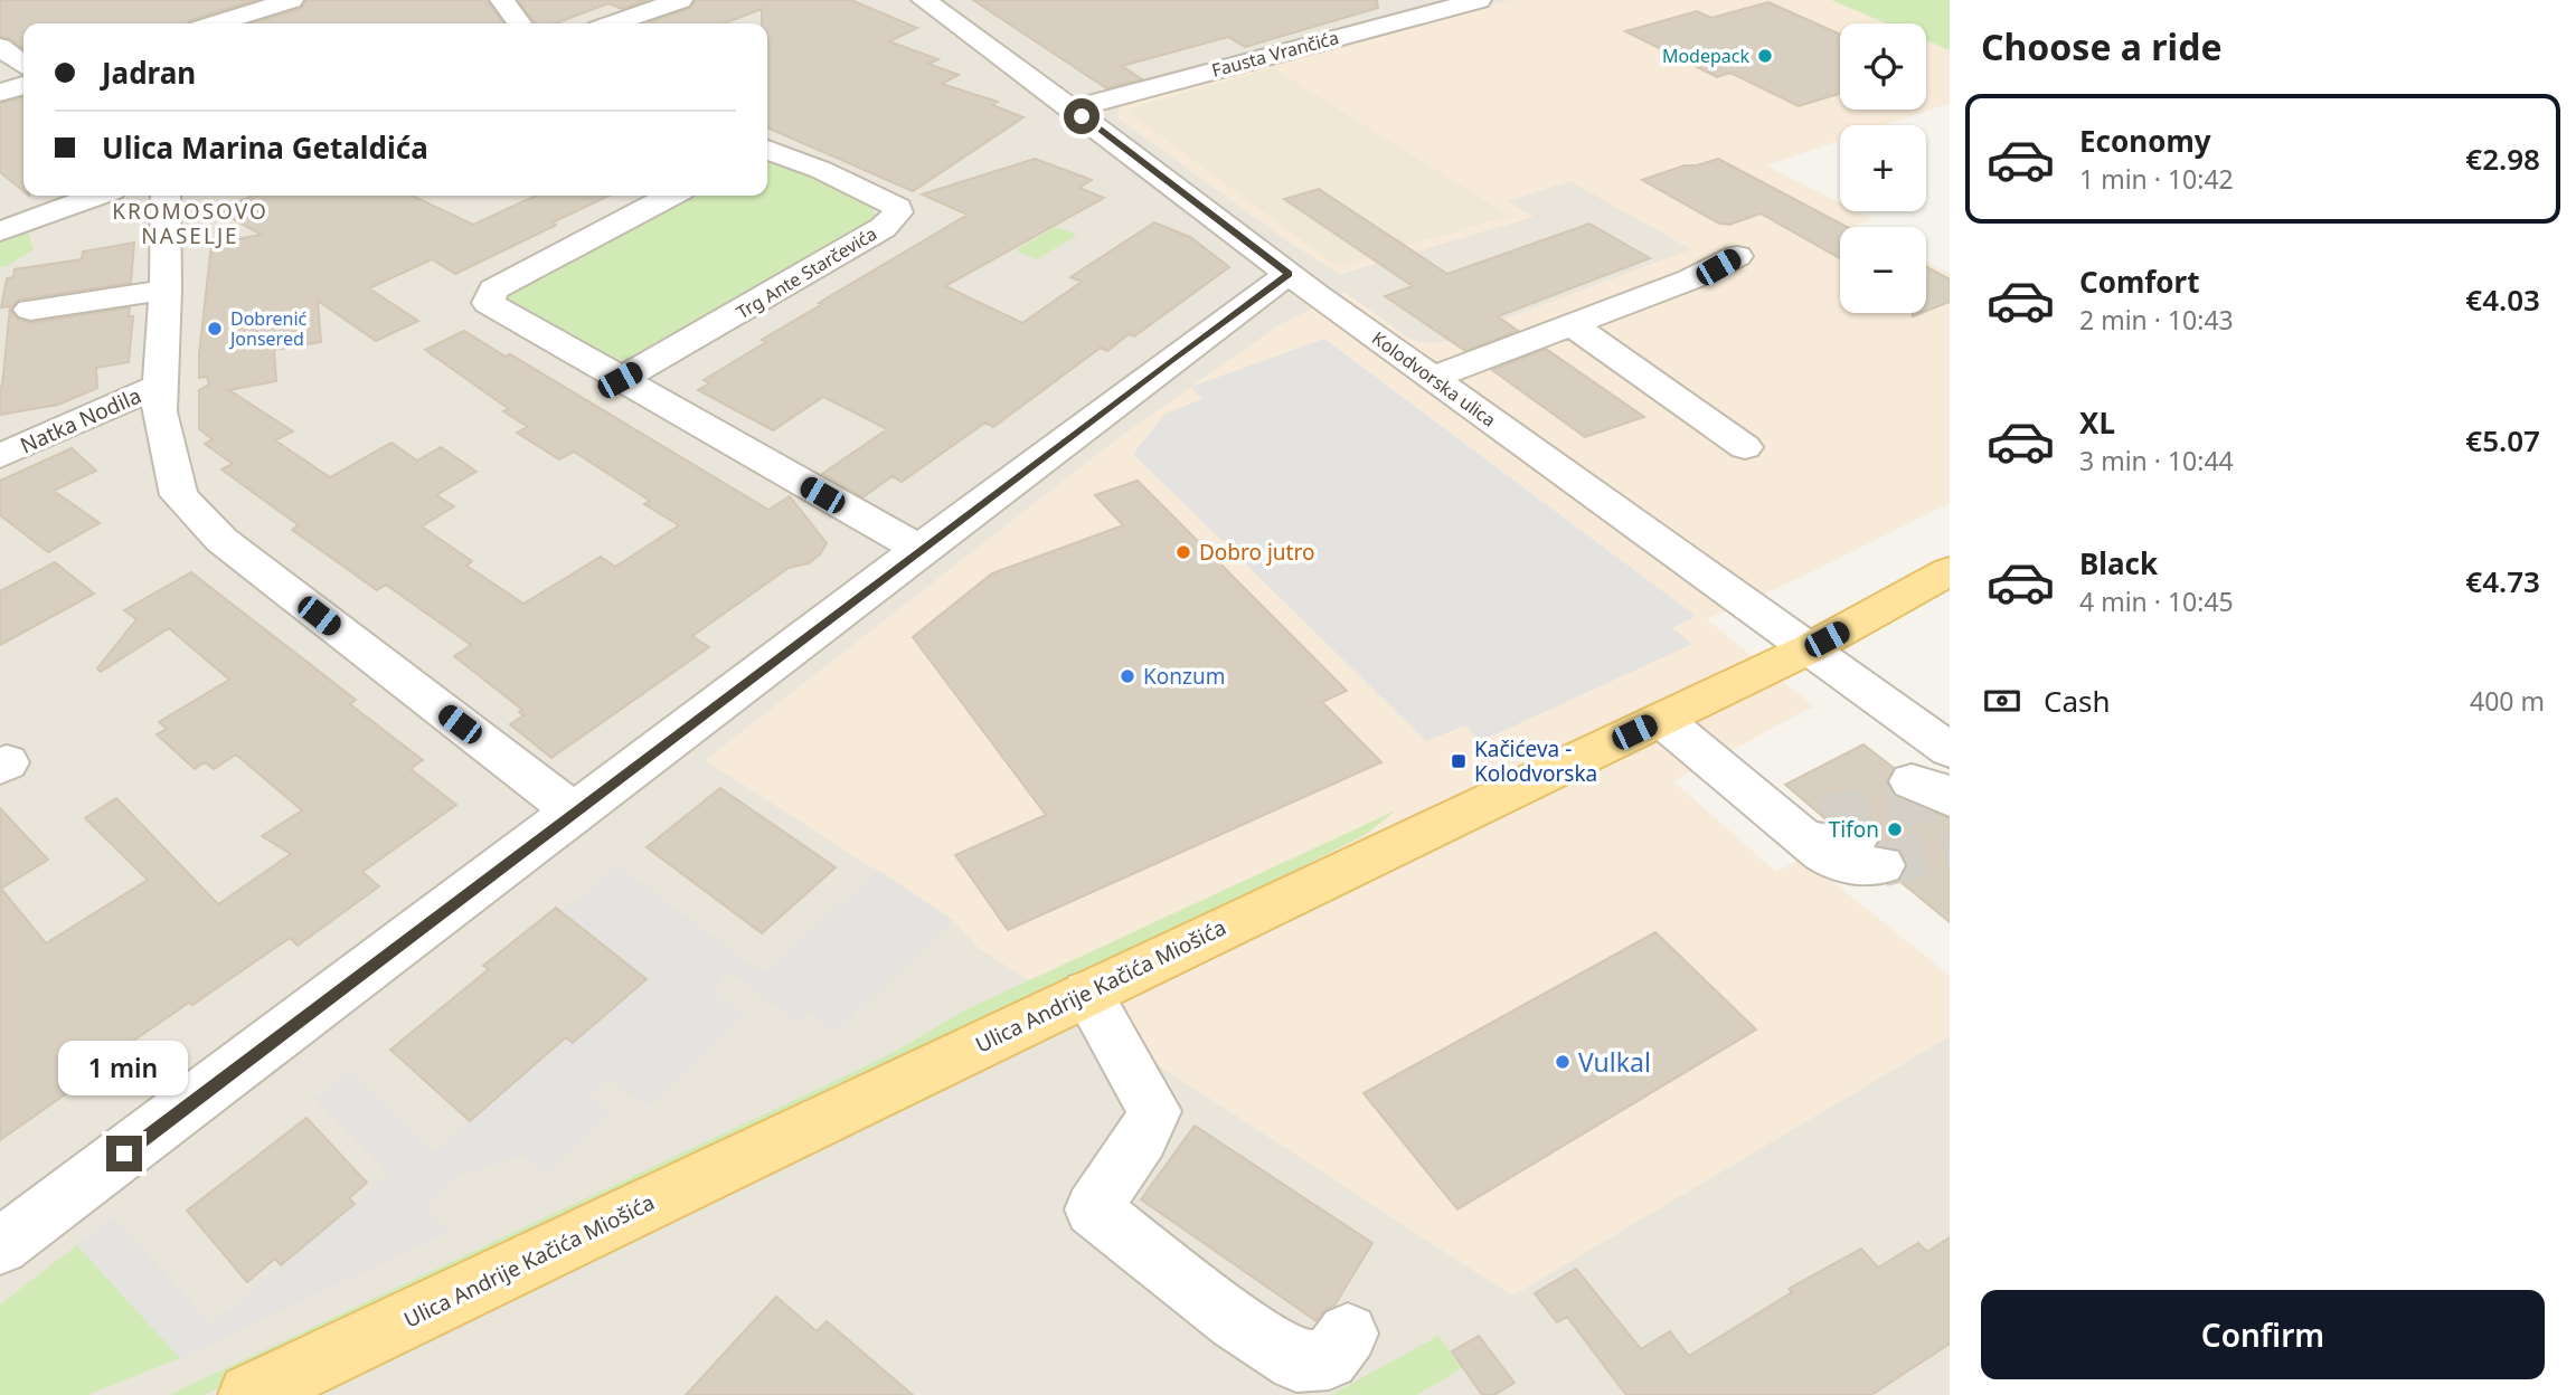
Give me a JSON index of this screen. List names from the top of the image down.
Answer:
{
  "streets": {
    "main road": ["Ulica Andrije Kačića Miošića"],
    "street": [
      "Fausta Vrančića",
      "Trg Ante Starčevića",
      "Kolodvorska ulica",
      "Natka Nodila"
    ]
  },
  "crossings": [
    ["Fausta Vrančića", "Kolodvorska ulica"],
    ["Kolodvorska ulica", "Ulica Andrije Kačića Miošića"]
  ],
  "districts": ["KROMOSOVO NASELJE"],
  "places": {
    "other": [
      "Modepack",
      "Dobrenić Jonsered",
      "Dobro jutro",
      "Konzum",
      "Tifon",
      "Vulkal"
    ],
    "transit": ["Kačićeva - Kolodvorska"]
  },
  "page": {
    "heading": "Choose a ride",
    "map_buttons": ["+", "−"],
    "banner": ["Jadran", "Ulica Marina Getaldića"],
    "list": [
      {
        "name": "Economy",
        "note": "1 min · 10:42",
        "value": "€2.98"
      },
      {
        "name": "Comfort",
        "note": "2 min · 10:43",
        "value": "€4.03"
      },
      {
        "name": "XL",
        "note": "3 min · 10:44",
        "value": "€5.07"
      },
      {
        "name": "Black",
        "note": "4 min · 10:45",
        "value": "€4.73"
      }
    ],
    "pay": ["Cash", "400 m"],
    "bubble": "1 min",
    "buttons": "Confirm"
  }
}
